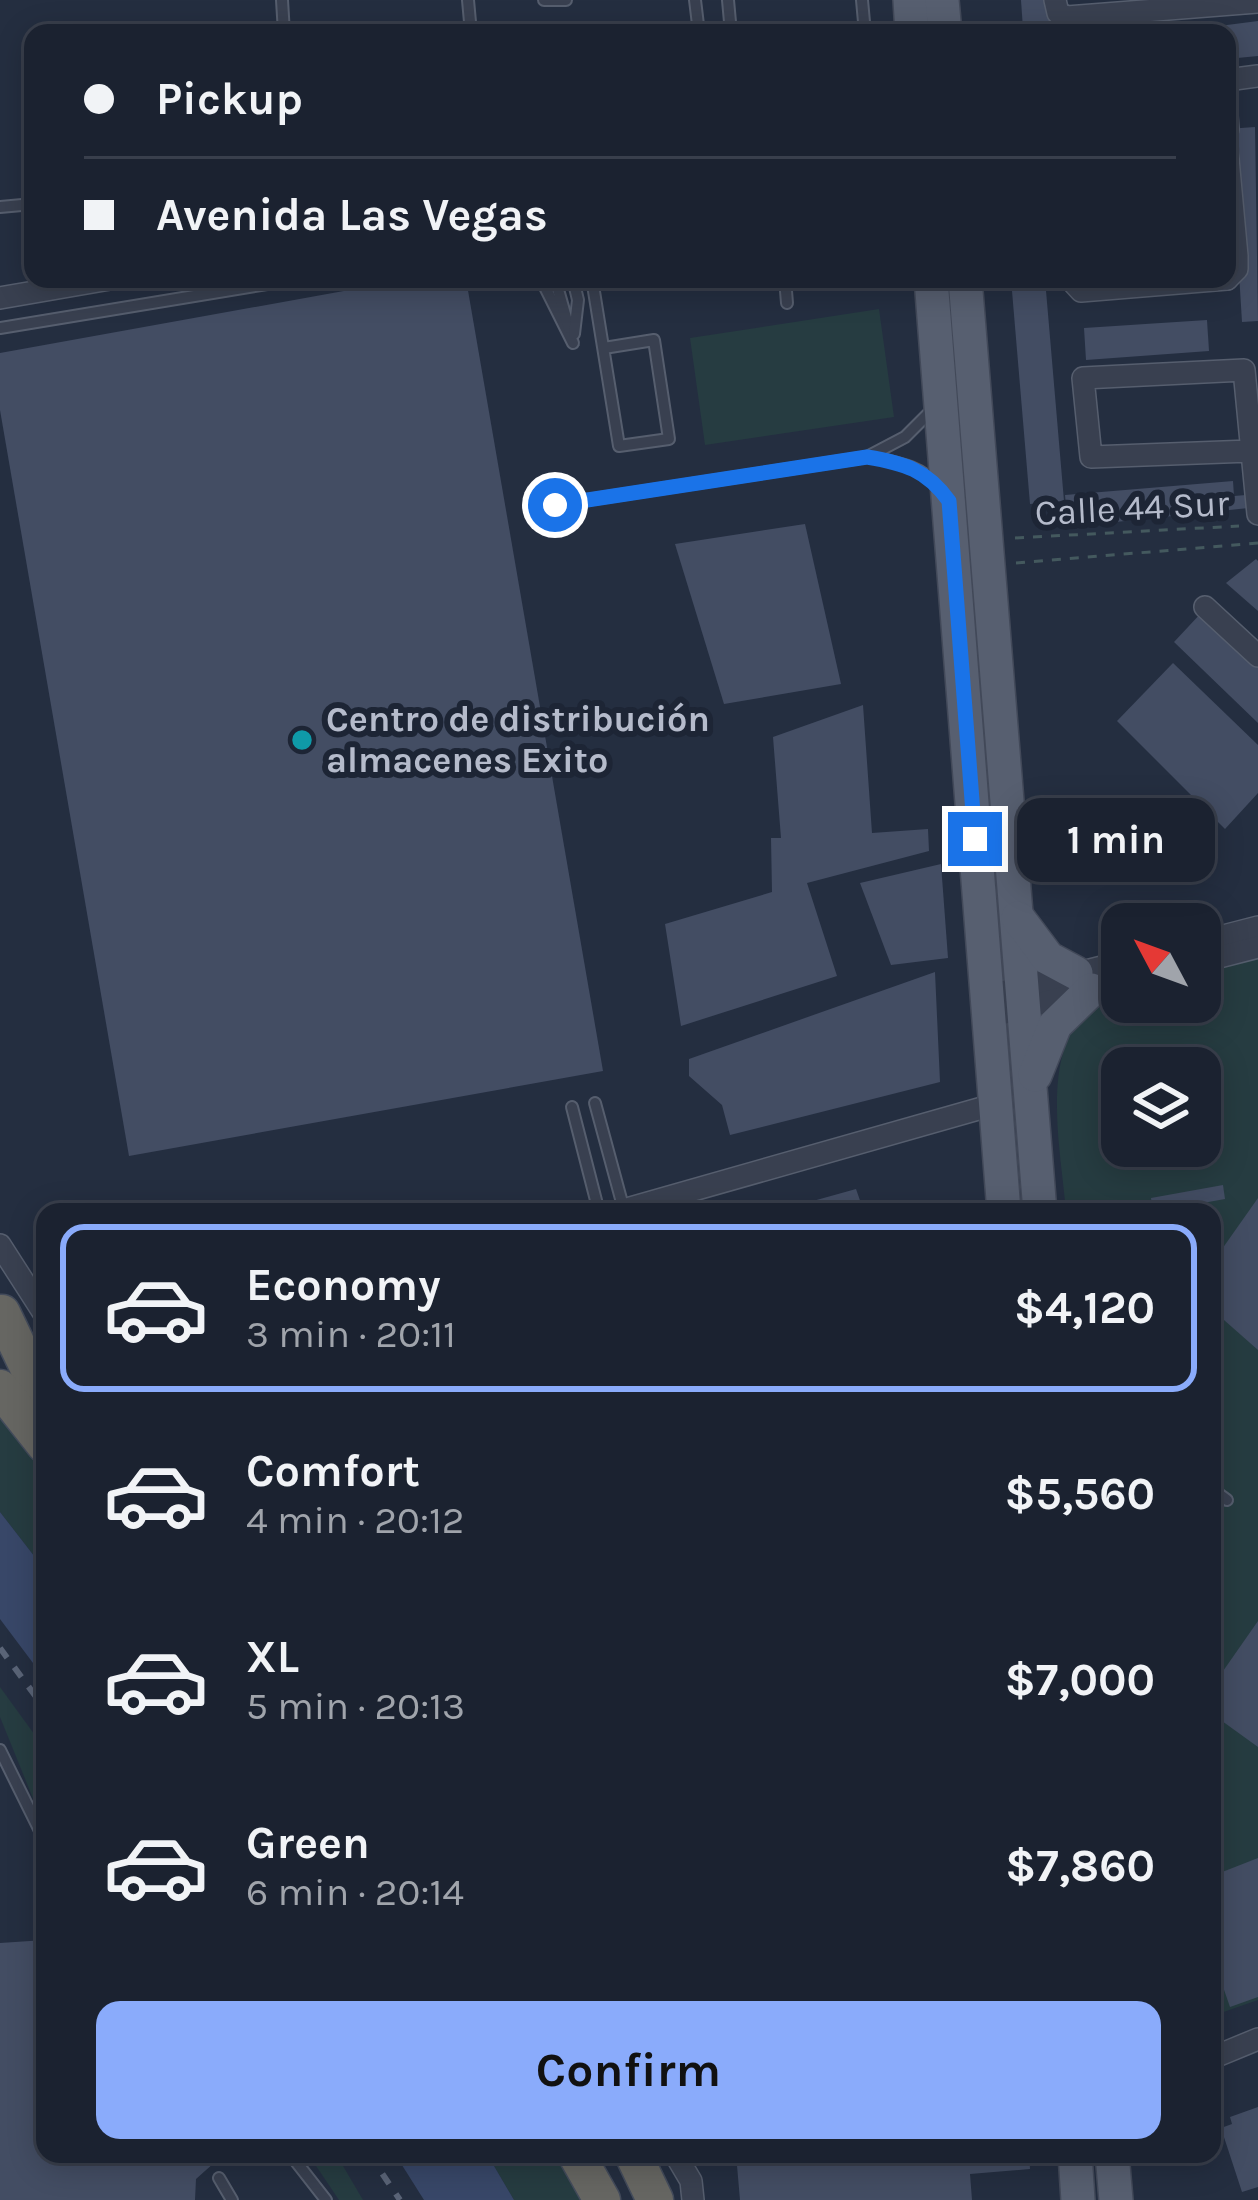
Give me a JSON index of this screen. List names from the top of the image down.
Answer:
{
  "streets": {
    "path": ["Calle 44 Sur"]
  },
  "places": ["Centro de distribución almacenes Exito"],
  "north": "top left",
  "page": {
    "banner": ["Pickup", "Avenida Las Vegas"],
    "bubble": "1 min",
    "list": [
      {
        "name": "Economy",
        "note": "3 min · 20:11",
        "value": "$4,120"
      },
      {
        "name": "Comfort",
        "note": "4 min · 20:12",
        "value": "$5,560"
      },
      {
        "name": "XL",
        "note": "5 min · 20:13",
        "value": "$7,000"
      },
      {
        "name": "Green",
        "note": "6 min · 20:14",
        "value": "$7,860"
      }
    ],
    "buttons": "Confirm"
  }
}
